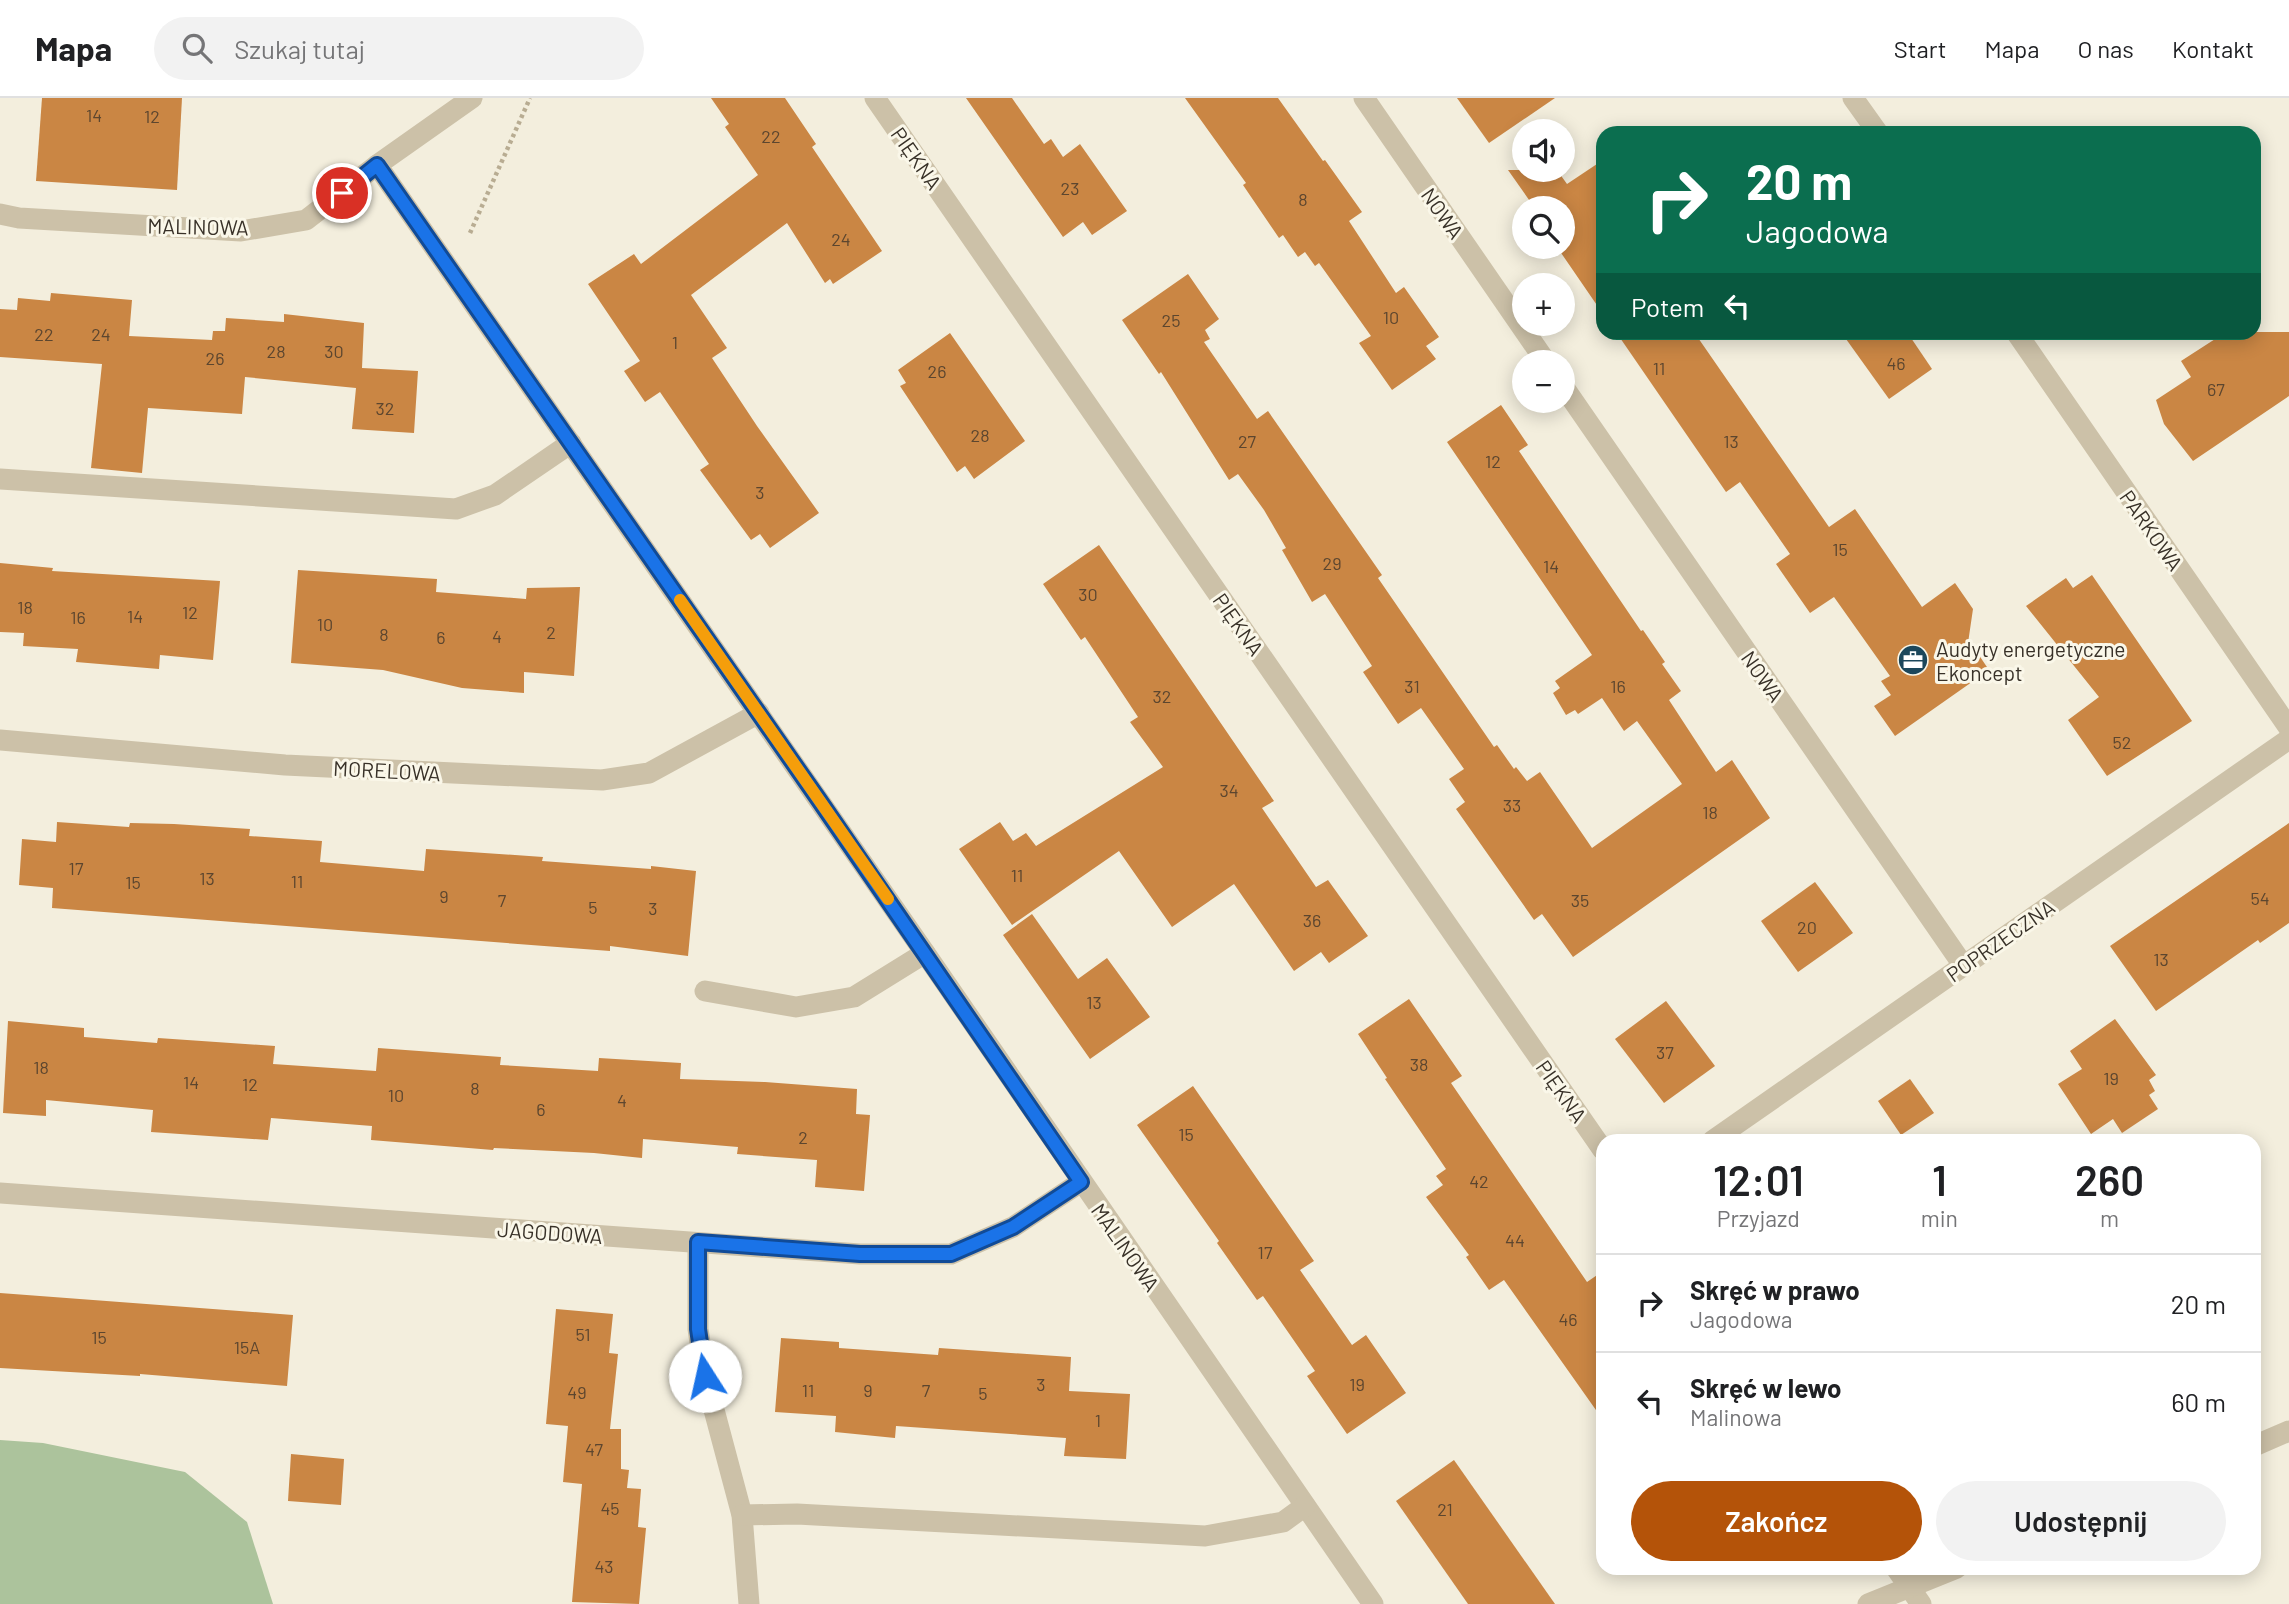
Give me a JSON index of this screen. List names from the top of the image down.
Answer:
{
  "streets": {
    "street": [
      "PIĘKNA",
      "NOWA",
      "MALINOWA",
      "PARKOWA",
      "MORELOWA",
      "POPRZECZNA",
      "JAGODOWA"
    ]
  },
  "crossings": [
    ["NOWA", "POPRZECZNA"],
    ["MALINOWA", "MORELOWA"],
    ["MALINOWA", "JAGODOWA"]
  ],
  "places": {
    "office": ["Audyty energetyczne Ekoncept"]
  },
  "house_numbers": [
    "14",
    "12",
    "22",
    "23",
    "8",
    "24",
    "10",
    "25",
    "22",
    "24",
    "1",
    "28",
    "30",
    "26",
    "46",
    "11",
    "26",
    "67",
    "32",
    "28",
    "27",
    "13",
    "12",
    "3",
    "15",
    "29",
    "14",
    "30",
    "18",
    "12",
    "14",
    "16",
    "10",
    "2",
    "8",
    "4",
    "6",
    "31",
    "16",
    "32",
    "52",
    "34",
    "33",
    "18",
    "17",
    "11",
    "13",
    "11",
    "15",
    "9",
    "54",
    "7",
    "35",
    "5",
    "3",
    "36",
    "20",
    "13",
    "13",
    "37",
    "38",
    "18",
    "19",
    "14",
    "12",
    "8",
    "10",
    "4",
    "6",
    "15",
    "2",
    "42",
    "44",
    "17",
    "46",
    "51",
    "15",
    "15A",
    "3",
    "19",
    "11",
    "9",
    "7",
    "49",
    "5",
    "1",
    "47",
    "45",
    "21",
    "43"
  ],
  "page": {
    "header": "Mapa",
    "search": "Szukaj tutaj",
    "nav": [
      "Start",
      "Mapa",
      "O nas",
      "Kontakt"
    ],
    "map_buttons": ["+", "−"],
    "turn": ["20 m", "Jagodowa"],
    "then": "Potem",
    "eta": [
      "12:01",
      "Przyjazd",
      "1",
      "min",
      "260",
      "m"
    ],
    "list": [
      {
        "name": "Skręć w prawo",
        "note": "Jagodowa",
        "value": "20 m"
      },
      {
        "name": "Skręć w lewo",
        "note": "Malinowa",
        "value": "60 m"
      }
    ],
    "buttons": ["Zakończ", "Udostępnij"]
  }
}
